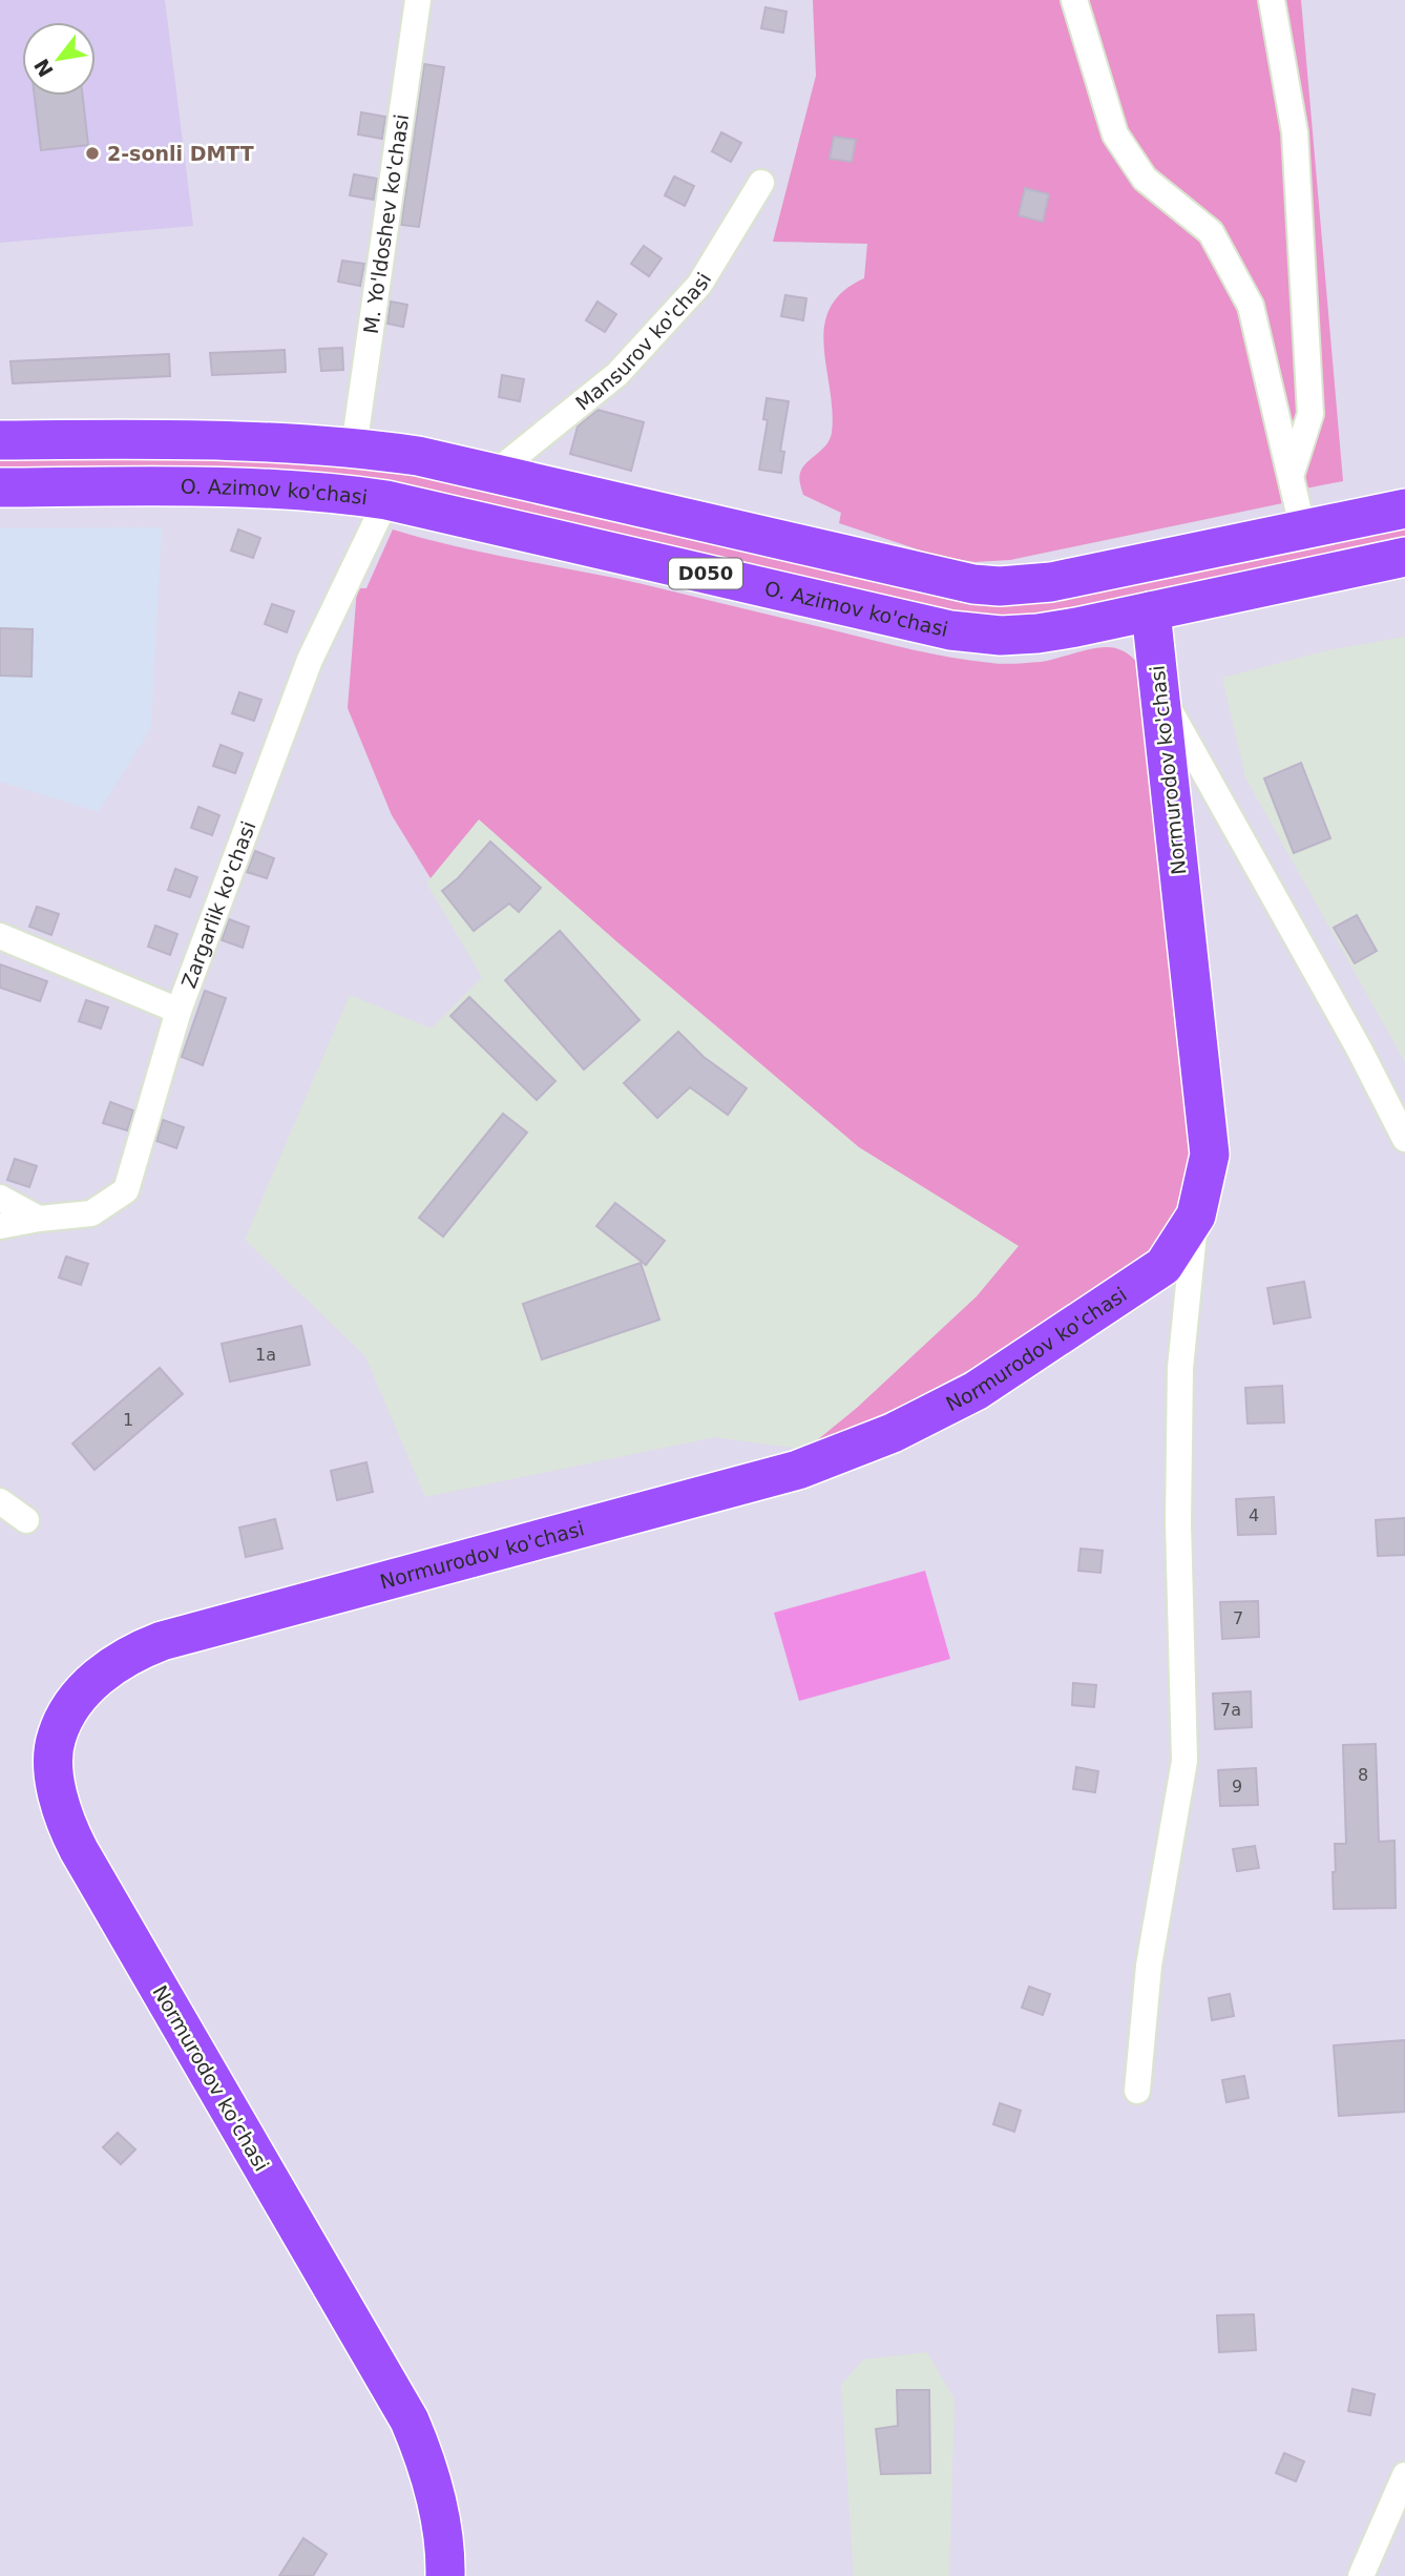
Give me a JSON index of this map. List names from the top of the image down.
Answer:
{
  "streets": {
    "main road": ["O. Azimov ko'chasi", "D050", "Normurodov ko'chasi"],
    "street": ["M. Yo'ldoshev ko'chasi", "Mansurov ko'chasi", "Zargarlik ko'chasi"]
  },
  "crossings": [
    ["M. Yo'ldoshev ko'chasi", "D050"],
    ["Mansurov ko'chasi", "D050"],
    ["O. Azimov ko'chasi", "Normurodov ko'chasi"],
    ["O. Azimov ko'chasi", "Zargarlik ko'chasi"]
  ],
  "places": ["2-sonli DMTT"],
  "house_numbers": [
    "1a",
    "1",
    "4",
    "7",
    "7a",
    "8",
    "9"
  ],
  "north": "bottom left"
}
